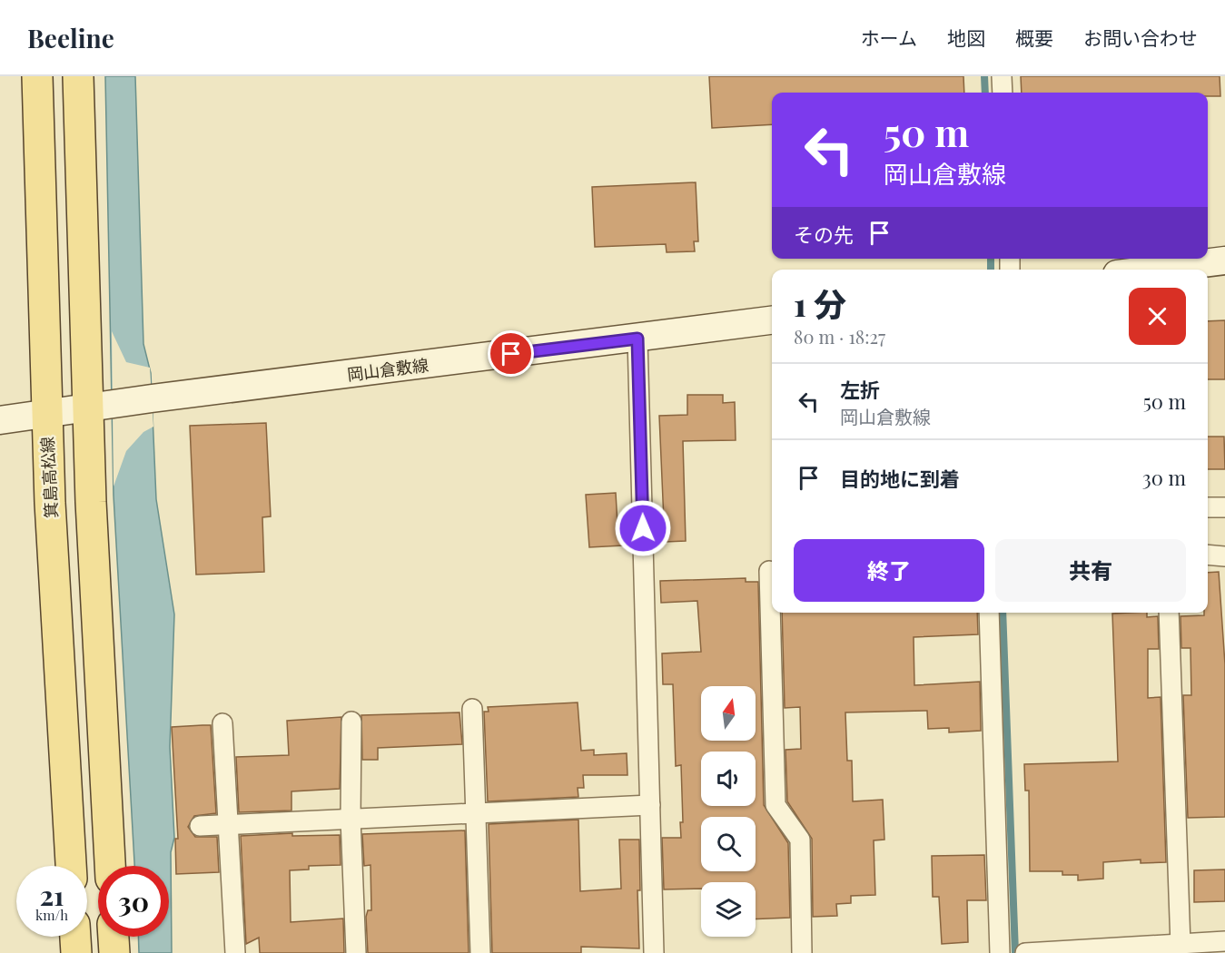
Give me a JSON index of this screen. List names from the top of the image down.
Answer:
{
  "streets": {
    "main road": ["岡山倉敷線", "箕島高松線"]
  },
  "crossings": [
    ["岡山倉敷線", "箕島高松線"]
  ],
  "north": "top",
  "page": {
    "header": "Beeline",
    "nav": [
      "ホーム",
      "地図",
      "概要",
      "お問い合わせ"
    ],
    "turn": ["50 m", "岡山倉敷線"],
    "then": "その先",
    "heading": ["1 分", "80 m · 18:27"],
    "list": [
      {
        "name": "左折",
        "note": "岡山倉敷線",
        "value": "50 m"
      },
      {
        "name": "目的地に到着",
        "value": "30 m"
      }
    ],
    "buttons": ["終了", "共有"],
    "speed": "21 km/h",
    "limit": "30"
  }
}
